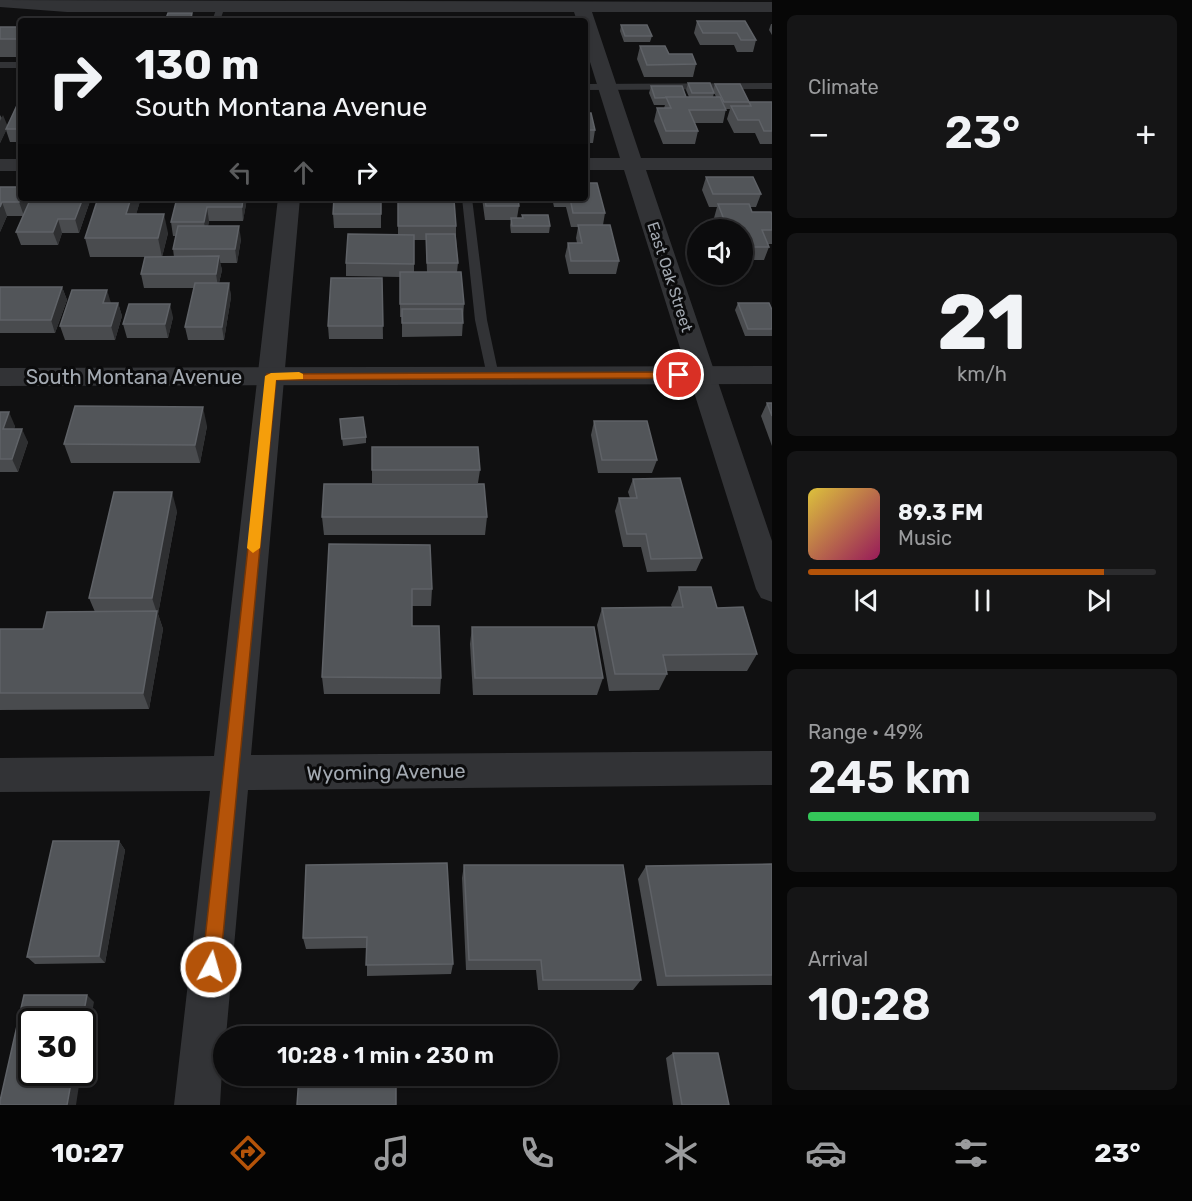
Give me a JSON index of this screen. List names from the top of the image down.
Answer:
{
  "streets": {
    "street": ["East Oak Street", "South Montana Avenue", "Wyoming Avenue"]
  },
  "crossings": [
    ["East Oak Street", "South Montana Avenue"]
  ],
  "page": {
    "tile": [
      "Climate",
      ["21", "km/h"],
      ["Range · 49%", "245 km"],
      ["Arrival", "10:28"]
    ],
    "turn": ["130 m", "South Montana Avenue"],
    "heat": ["−", "23°", "+"],
    "song": ["89.3 FM", "Music"],
    "limit": "30",
    "trip": "10:28 · 1 min · 230 m",
    "tabs": ["10:27", "23°"]
  }
}
